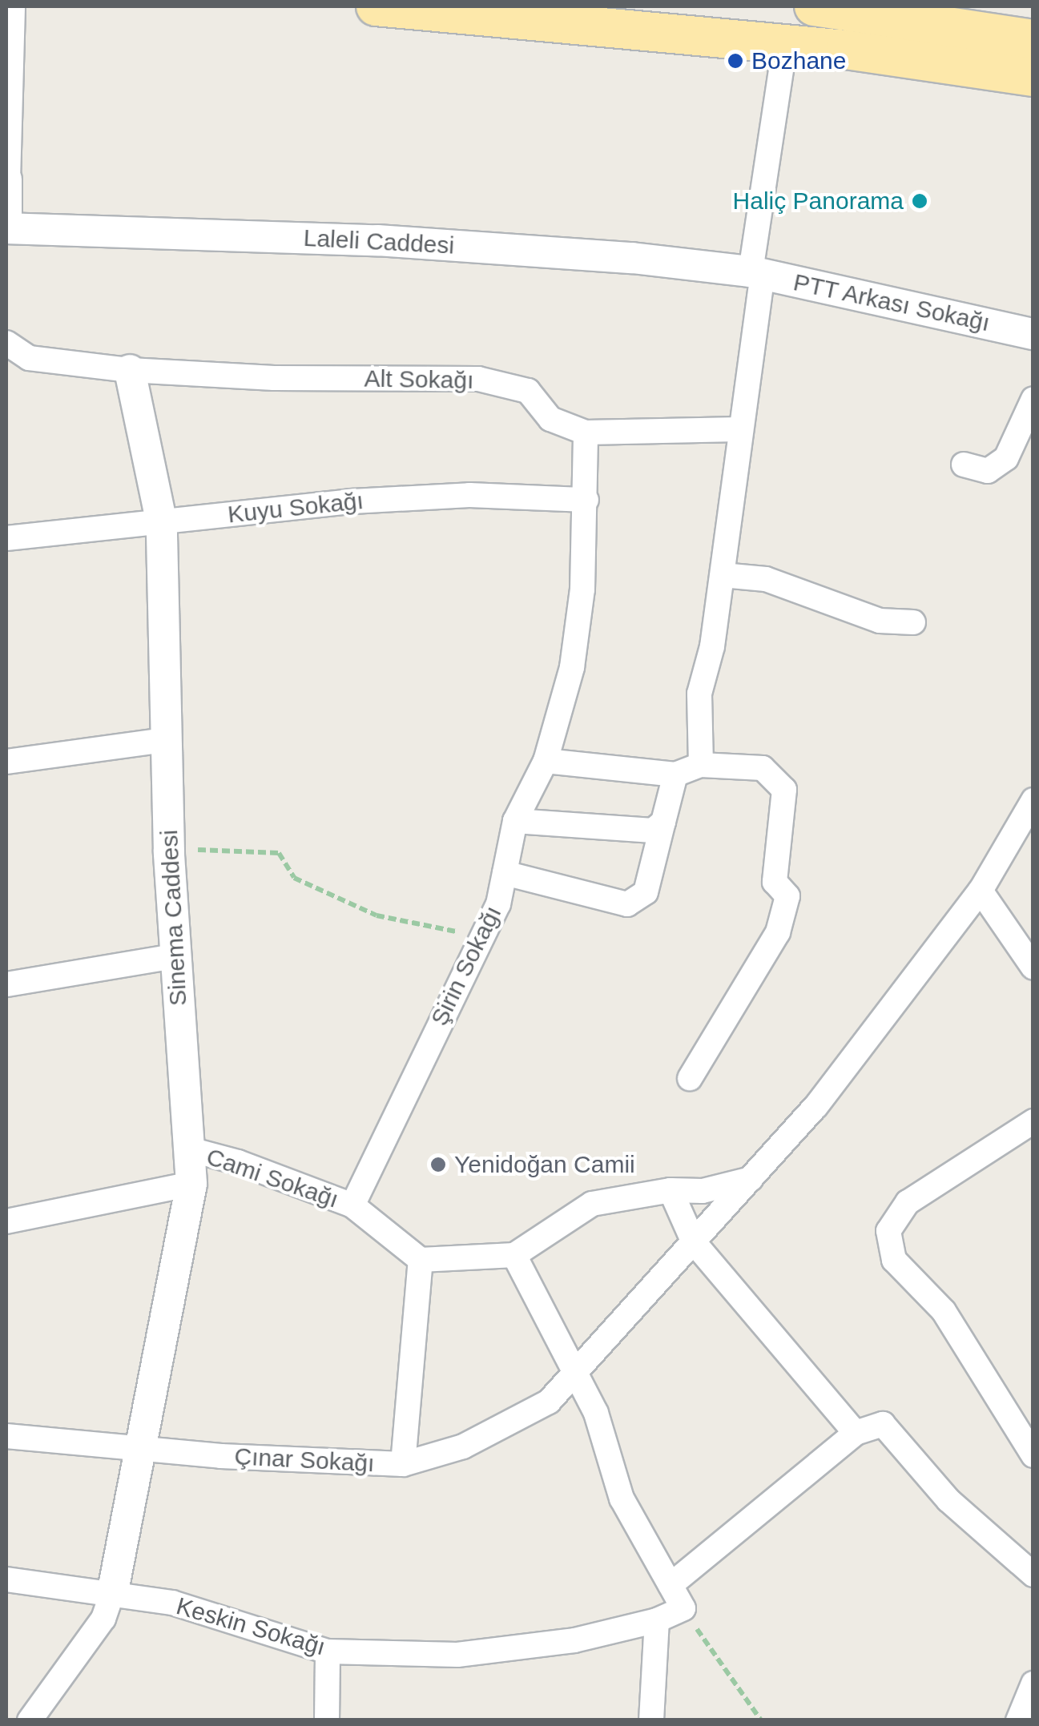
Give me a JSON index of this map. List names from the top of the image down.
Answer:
{
  "streets": {
    "street": [
      "Laleli Caddesi",
      "PTT Arkası Sokağı",
      "Alt Sokağı",
      "Kuyu Sokağı",
      "Sinema Caddesi",
      "Şirin Sokağı",
      "Cami Sokağı",
      "Çınar Sokağı",
      "Keskin Sokağı"
    ]
  },
  "crossings": [
    ["Laleli Caddesi", "PTT Arkası Sokağı"],
    ["Alt Sokağı", "Sinema Caddesi"],
    ["Alt Sokağı", "Şirin Sokağı"],
    ["Kuyu Sokağı", "Sinema Caddesi"],
    ["Kuyu Sokağı", "Şirin Sokağı"],
    ["Sinema Caddesi", "Cami Sokağı"],
    ["Sinema Caddesi", "Çınar Sokağı"],
    ["Sinema Caddesi", "Keskin Sokağı"],
    ["Şirin Sokağı", "Cami Sokağı"]
  ],
  "places": ["Bozhane", "Haliç Panorama", "Yenidoğan Camii"]
}
